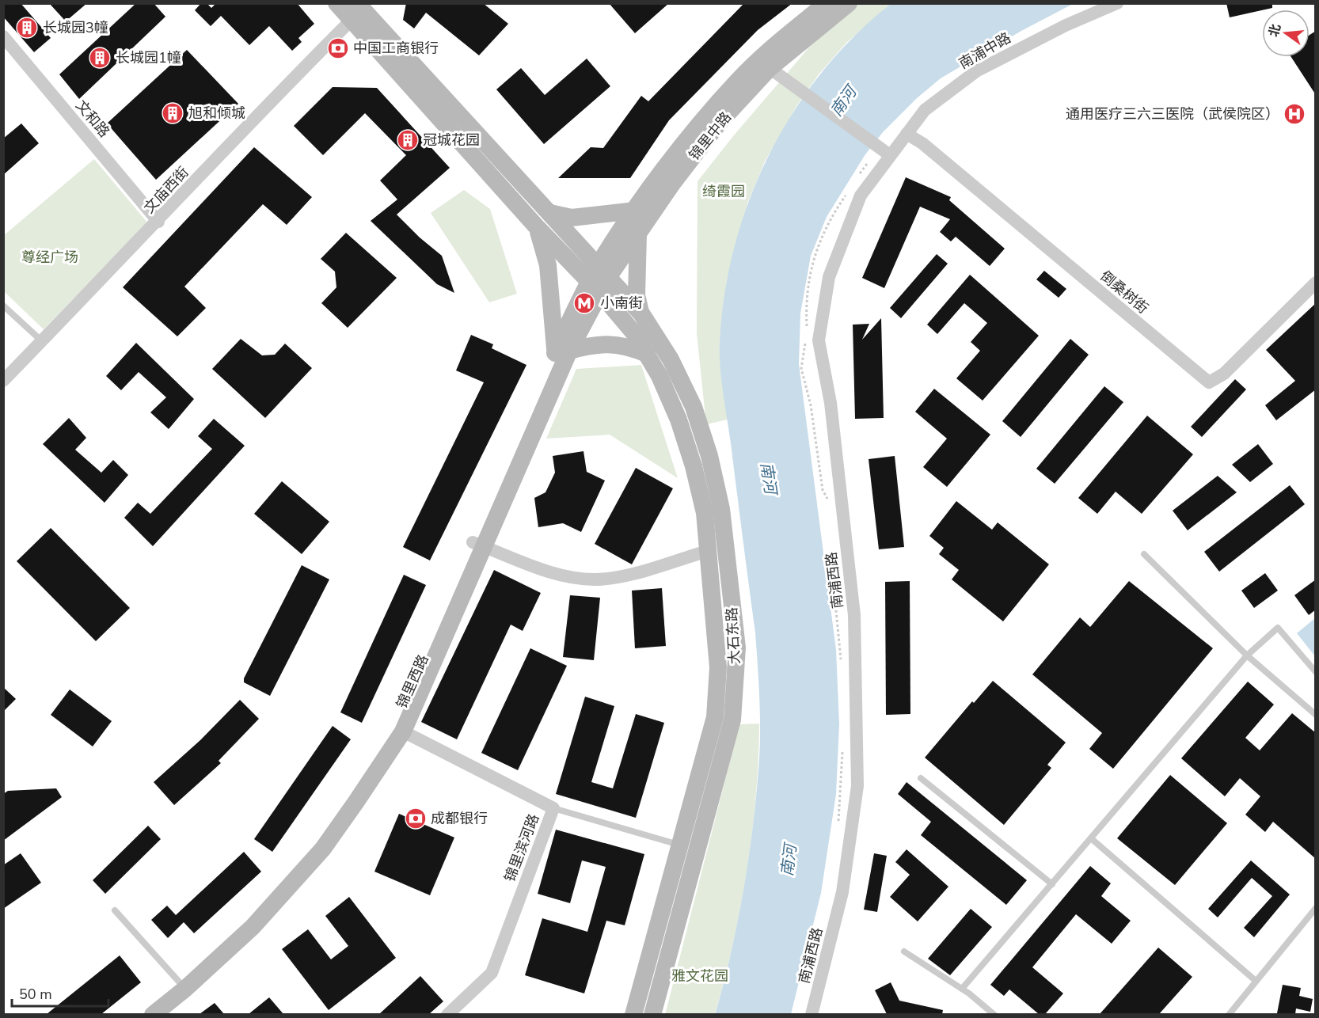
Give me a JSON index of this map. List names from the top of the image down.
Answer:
{
  "streets": {
    "main road": ["锦里中路", "大石东路", "锦里西路"],
    "street": [
      "南浦中路",
      "文和路",
      "文庙西街",
      "倒桑树街",
      "南浦西路",
      "锦里滨河路"
    ]
  },
  "crossings": [
    ["南浦中路", "倒桑树街"],
    ["南浦中路", "南浦西路"],
    ["文和路", "文庙西街"],
    ["锦里中路", "大石东路"],
    ["锦里中路", "锦里西路"],
    ["大石东路", "锦里西路"],
    ["锦里西路", "锦里滨河路"]
  ],
  "water": ["南河"],
  "parks": ["绮霞园", "尊经广场", "雅文花园"],
  "places": {
    "building": [
      "长城园3幢",
      "长城园1幢",
      "旭和倾城",
      "冠城花园"
    ],
    "bank": ["中国工商银行", "成都银行"],
    "hospital": ["通用医疗三六三医院（武侯院区）"],
    "metro station": ["小南街"]
  },
  "scale_bar": "50 m",
  "north": "left"
}
